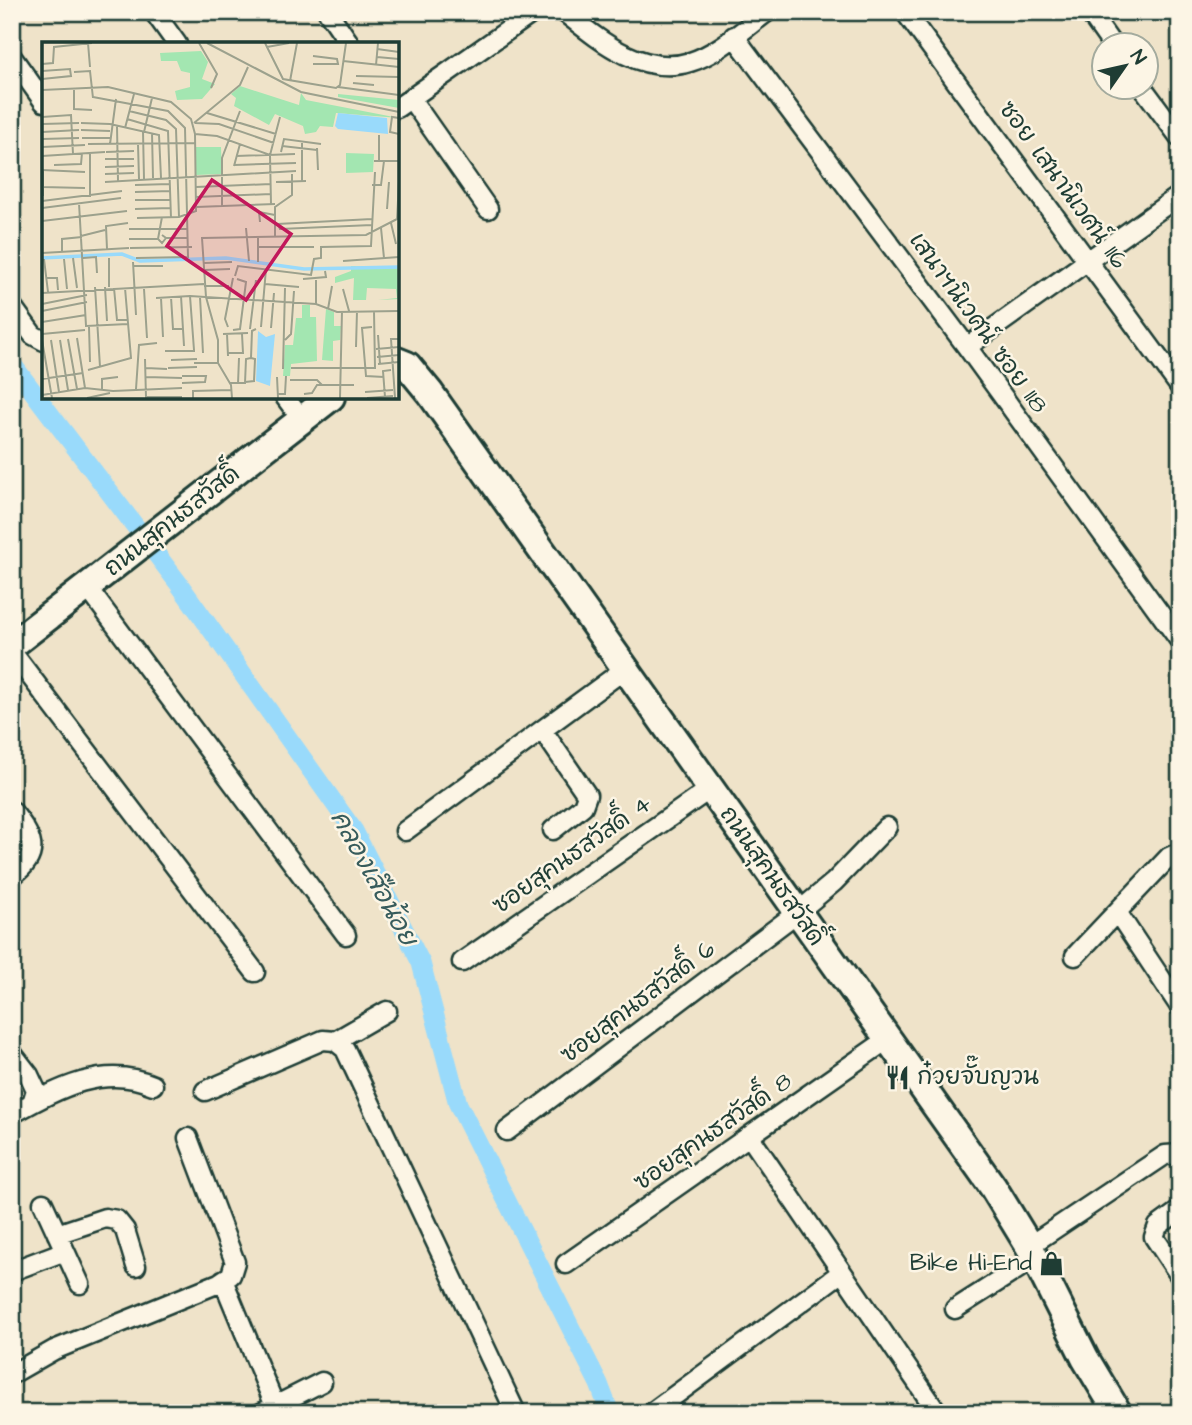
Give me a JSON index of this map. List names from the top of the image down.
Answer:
{
  "streets": {
    "main road": ["ถนนสุคนธสวัสดิ์"],
    "street": [
      "ซอย เสนานิเวศน์ 116",
      "เสนาฯนิเวศน์ ซอย 118",
      "ซอยสุคนธสวัสดิ์ 4",
      "ซอยสุคนธสวัสดิ์ 6",
      "ซอยสุคนธสวัสดิ์ 8"
    ]
  },
  "crossings": [
    ["ถนนสุคนธสวัสดิ์", "ซอยสุคนธสวัสดิ์ 4"],
    ["ถนนสุคนธสวัสดิ์", "ซอยสุคนธสวัสดิ์ 6"],
    ["ถนนสุคนธสวัสดิ์", "ซอยสุคนธสวัสดิ์ 8"]
  ],
  "water": ["คลองเสือน้อย"],
  "places": {
    "restaurant": ["ก๋วยจั๊บญวน"],
    "shop": ["Bike Hi-End"]
  },
  "north": "top right"
}
